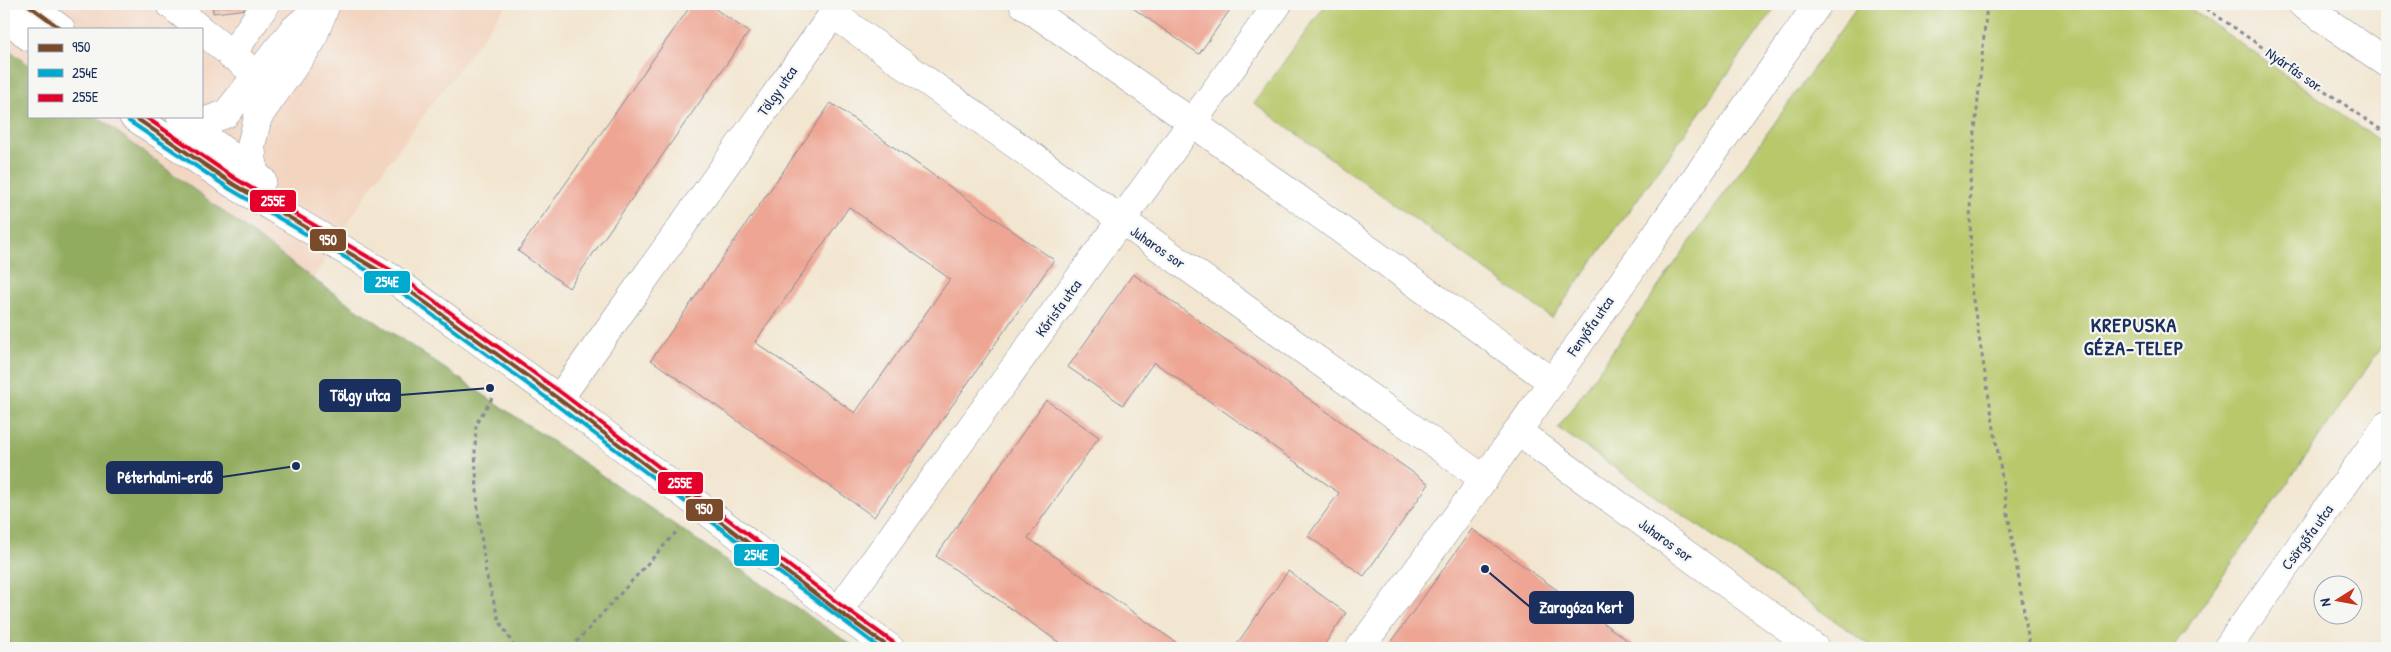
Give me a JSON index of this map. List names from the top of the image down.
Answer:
{
  "streets": {
    "street": [
      "Tölgy utca",
      "Juharos sor",
      "Kőrisfa utca",
      "Fenyőfa utca",
      "Csörgőfa utca"
    ],
    "path": ["Nyárfás sor"]
  },
  "crossings": [
    ["Tölgy utca", "Juharos sor"],
    ["Juharos sor", "Kőrisfa utca"],
    ["Juharos sor", "Fenyőfa utca"]
  ],
  "districts": ["KREPUSKA GÉZA-TELEP"],
  "places": ["Tölgy utca", "Péterhalmi-erdő", "Zaragóza Kert"],
  "lines": ["transit line 950", "transit line 255E", "transit line 254E"],
  "legend": ["950", "254E", "255E"],
  "north": "left"
}
